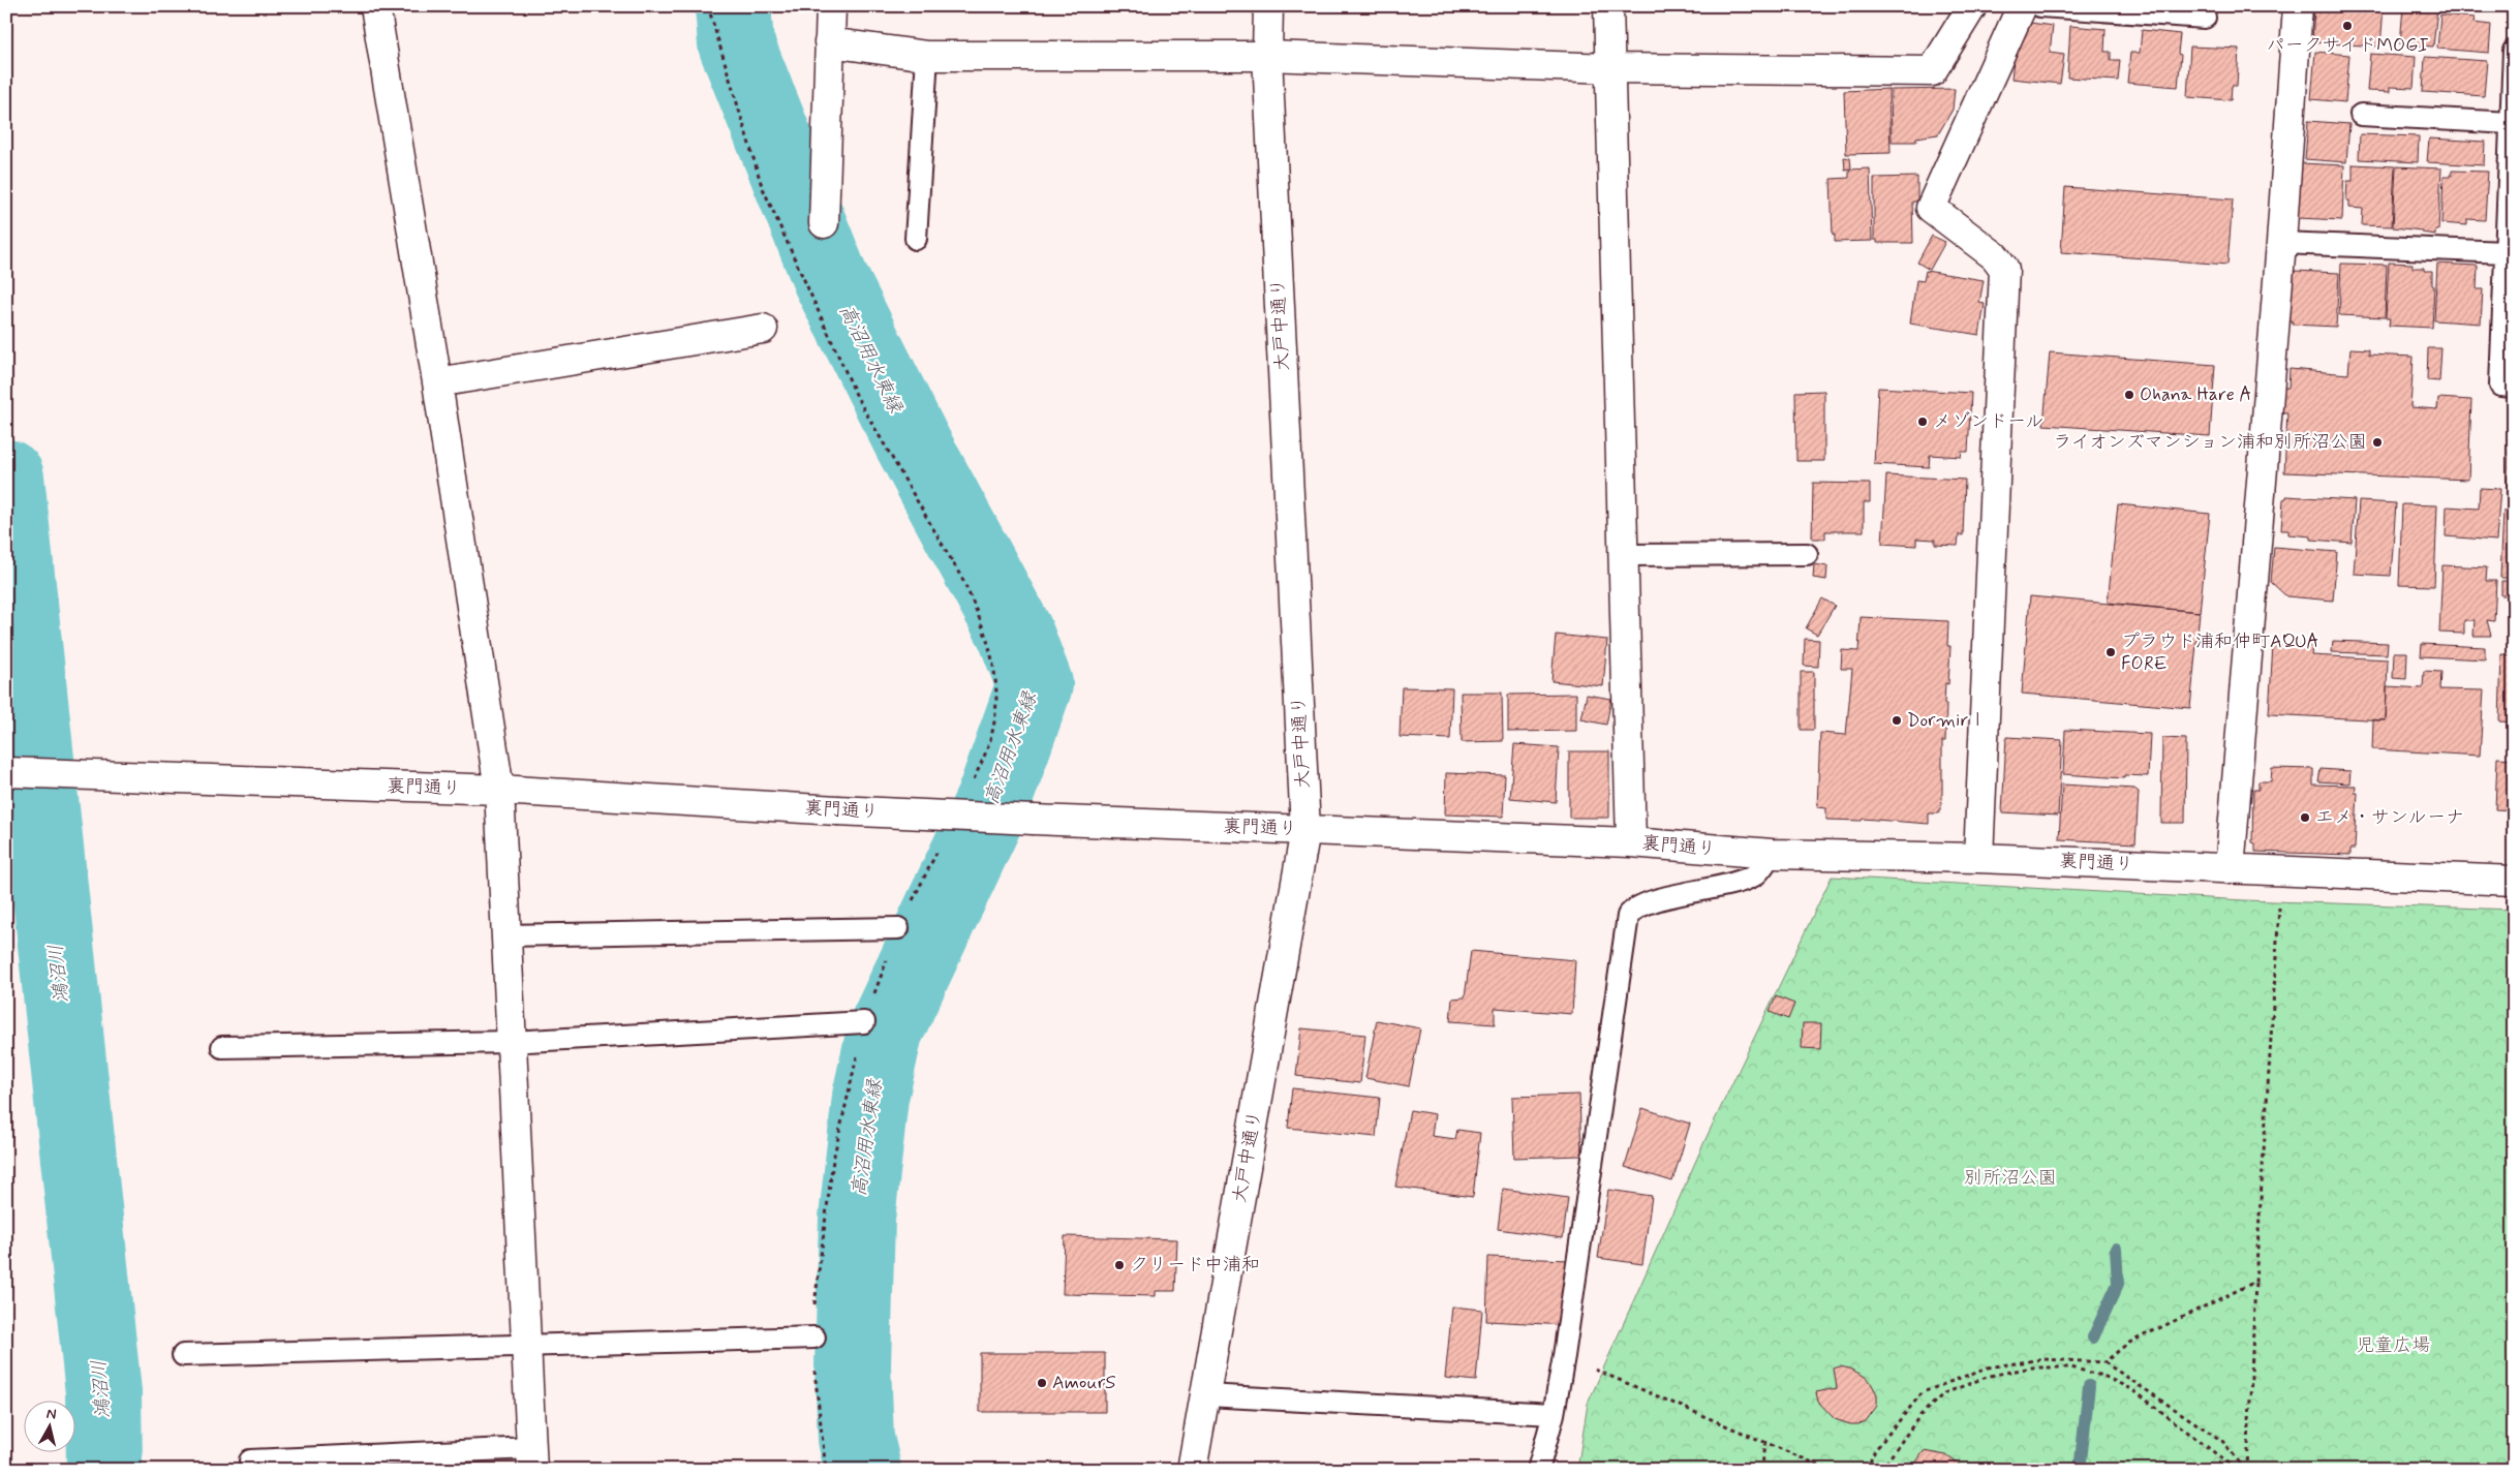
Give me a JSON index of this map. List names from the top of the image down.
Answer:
{
  "streets": {
    "street": ["大戸中通り", "裏門通り"]
  },
  "crossings": [
    ["大戸中通り", "裏門通り"]
  ],
  "water": ["高沼用水東縁", "鴻沼川"],
  "parks": ["別所沼公園", "児童広場"],
  "places": [
    "パークサイドMOGI",
    "Ohana Hare A",
    "メゾンドール",
    "ライオンズマンション浦和別所沼公園",
    "プラウド浦和仲町AQUA FORE",
    "DormirⅠ",
    "エメ・サンルーナ",
    "クリード中浦和",
    "AmourS"
  ],
  "north": "top"
}
